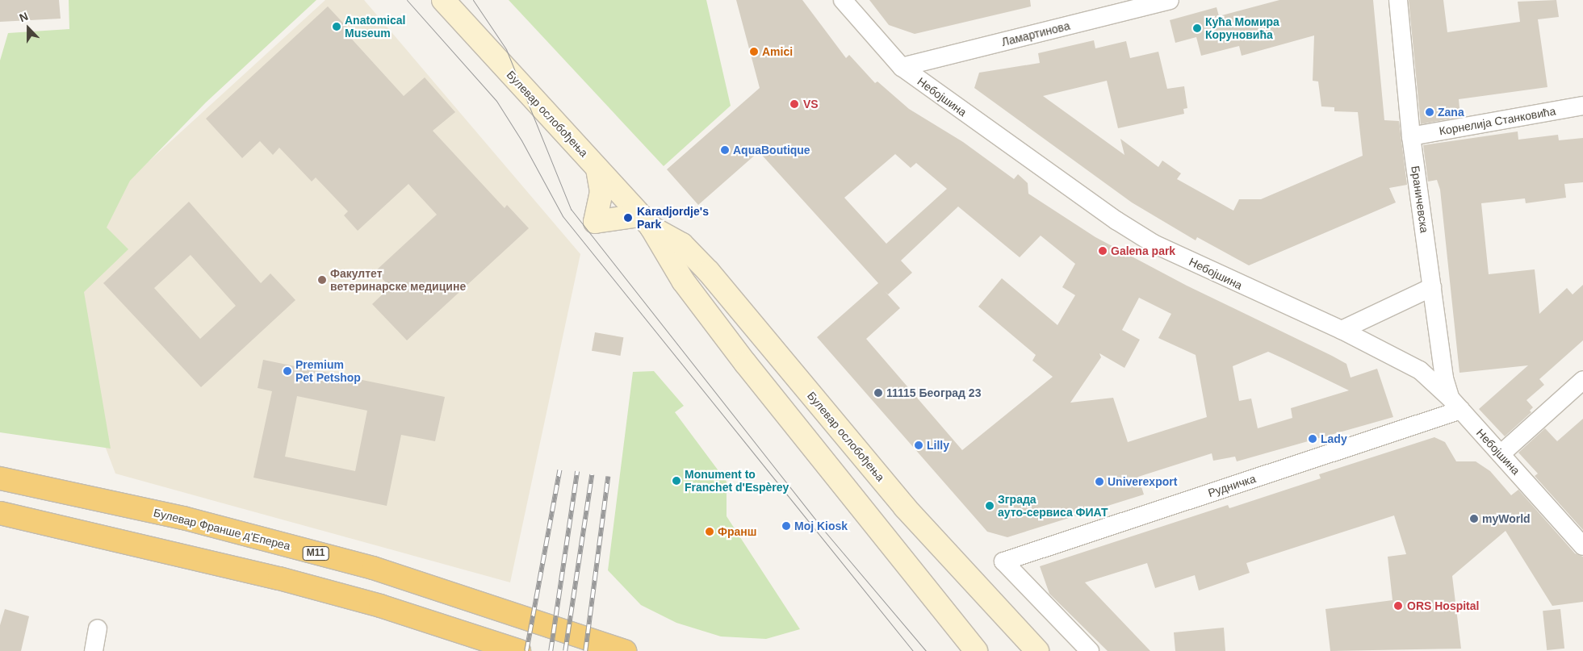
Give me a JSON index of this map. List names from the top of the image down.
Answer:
{
  "streets": {
    "highway": ["Булевар Франше д'Епереа", "M11"],
    "main road": ["Булевар ослобођења"],
    "street": [
      "Ламартинова",
      "Небојшина",
      "Корнелија Станковића",
      "Браничевска",
      "Рудничка"
    ]
  },
  "crossings": [
    ["Ламартинова", "Небојшина"],
    ["Небојшина", "Браничевска"],
    ["Небојшина", "Рудничка"],
    ["Корнелија Станковића", "Браничевска"],
    ["Браничевска", "Рудничка"]
  ],
  "places": [
    "Anatomical Museum",
    "Кућа Момира Коруновића",
    "Amici",
    "VS",
    "Zana",
    "AquaBoutique",
    "Karadjordje's Park",
    "Galena park",
    "Факултет ветеринарске медицине",
    "Premium Pet Petshop",
    "11115 Београд 23",
    "Lady",
    "Lilly",
    "Monument to Franchet d'Espèrey",
    "Univerexport",
    "Зграда ауто-сервиса ФИАТ",
    "myWorld",
    "Moj Kiosk",
    "Франш",
    "ORS Hospital"
  ],
  "north": "top"
}
